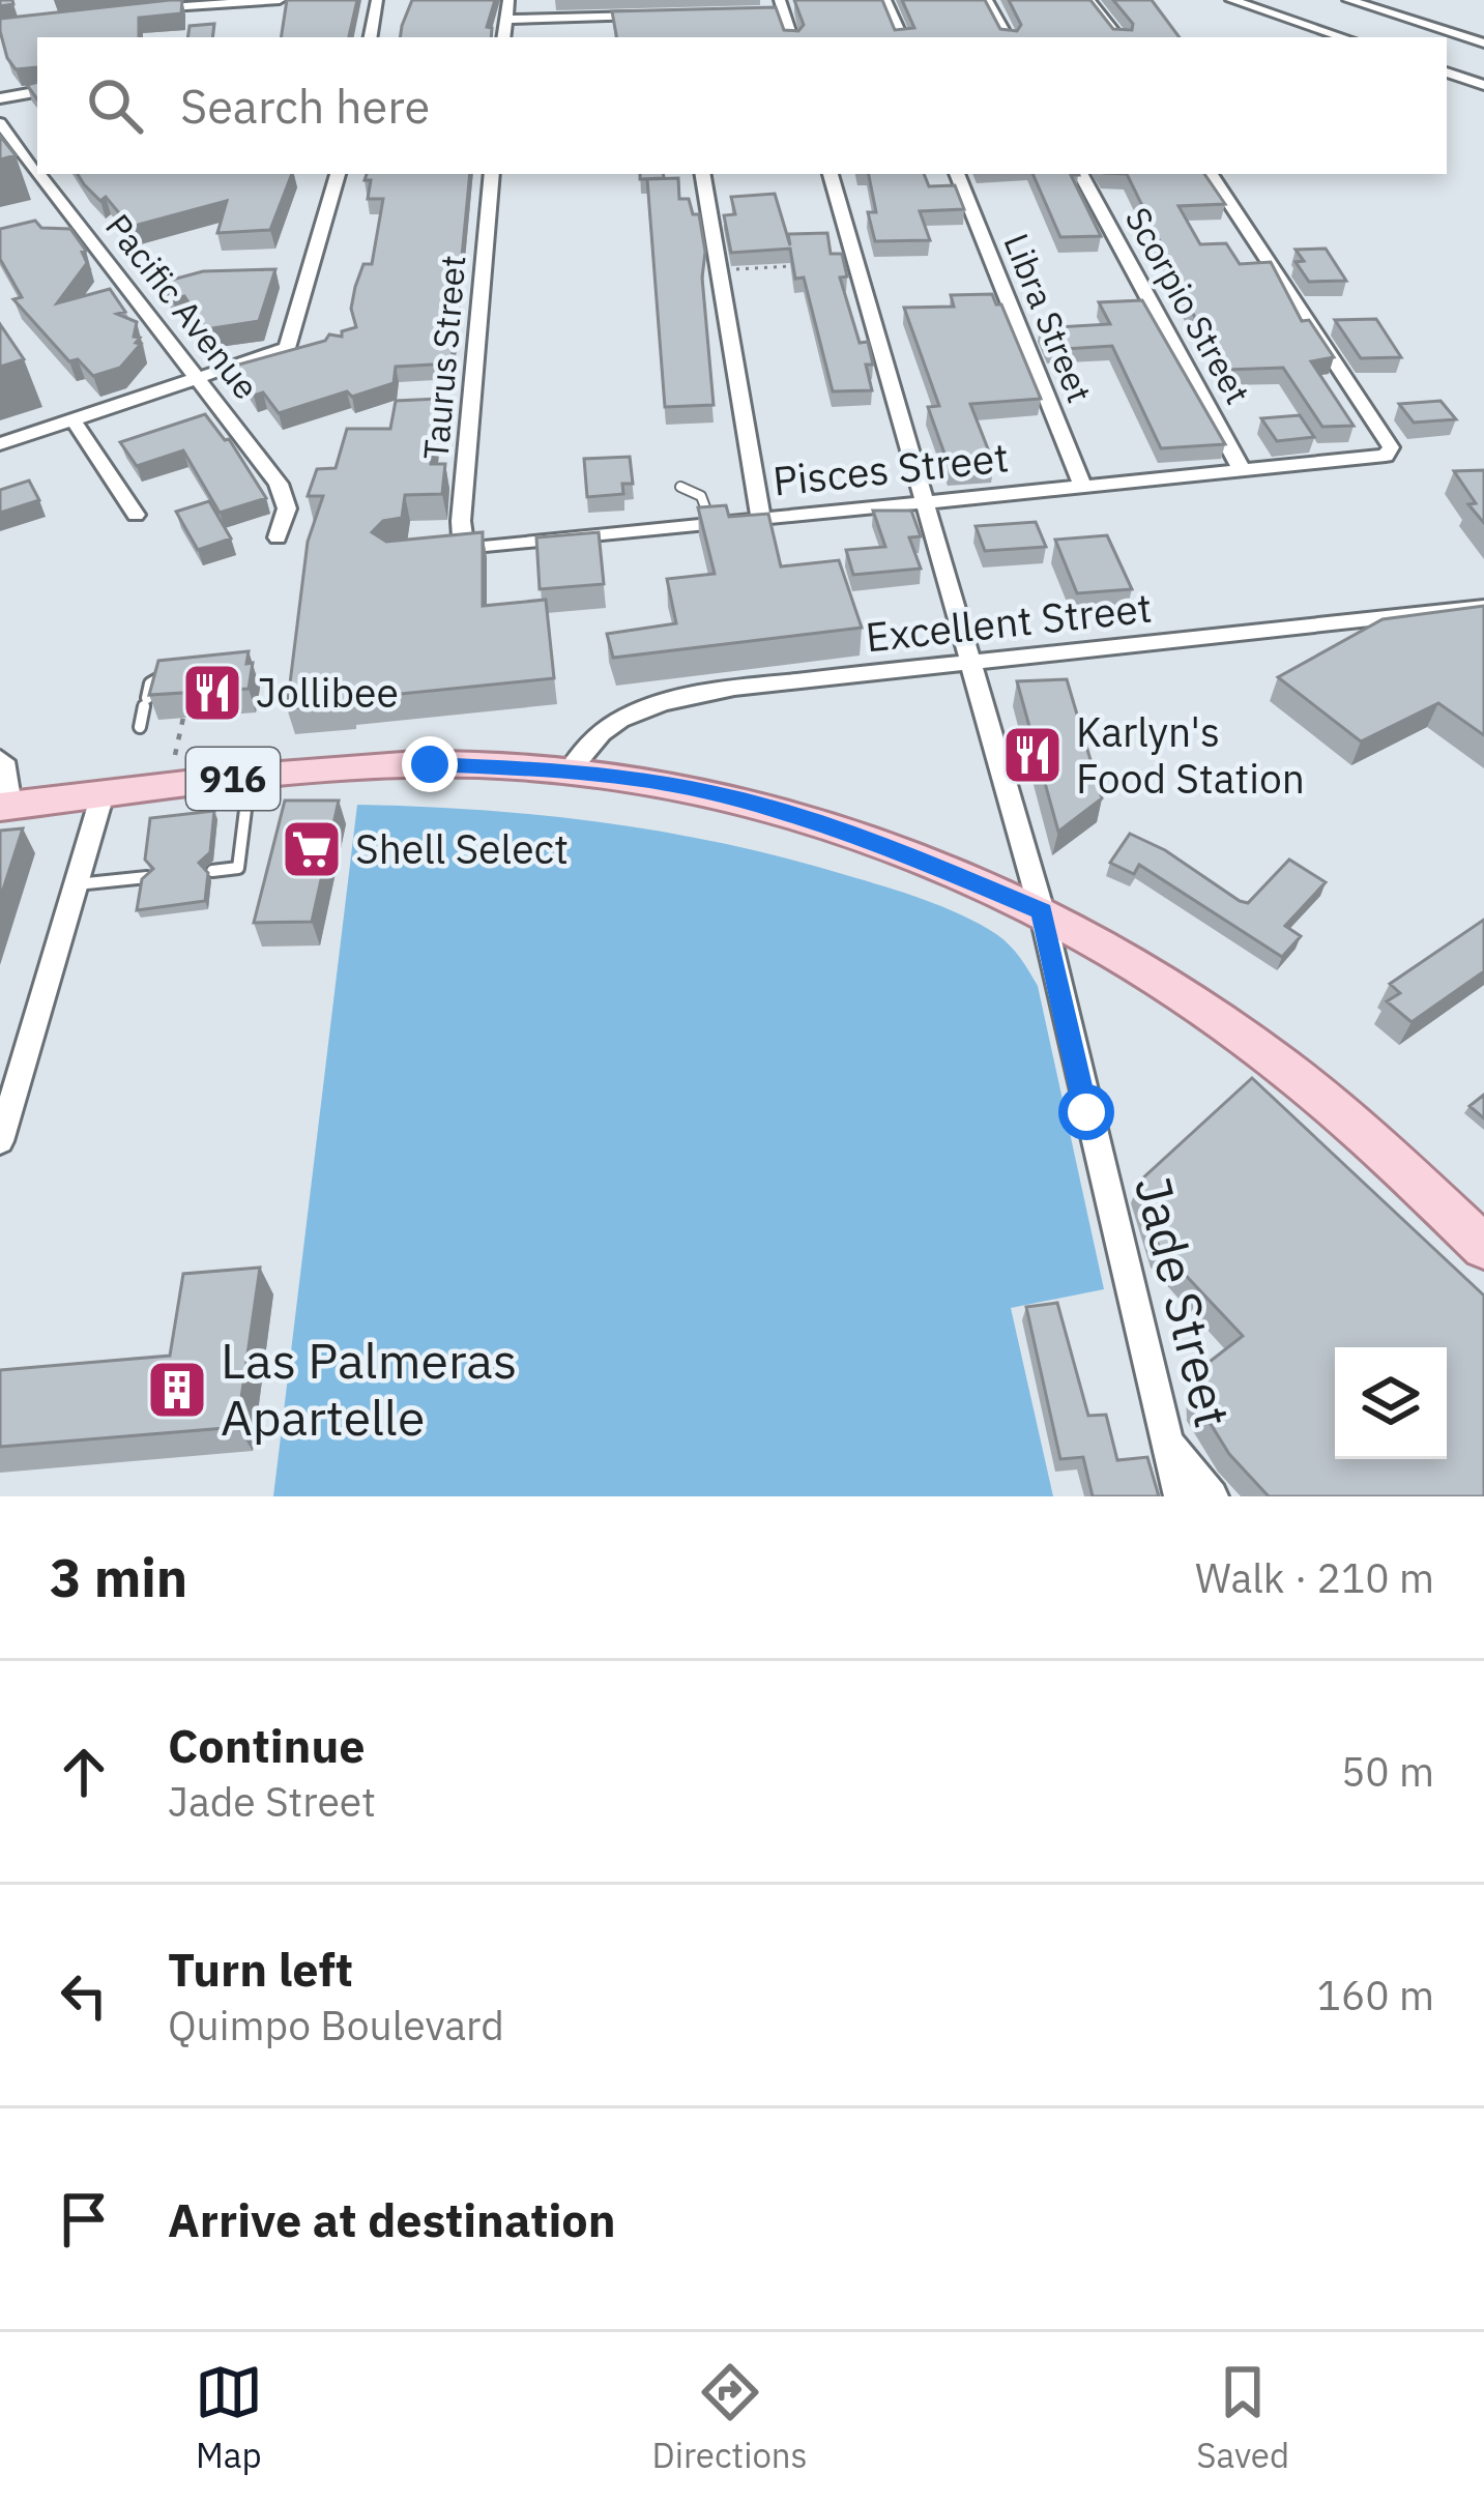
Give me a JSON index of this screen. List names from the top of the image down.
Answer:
{
  "streets": {
    "main road": ["916"],
    "street": [
      "Scorpio Street",
      "Pacific Avenue",
      "Libra Street",
      "Taurus Street",
      "Pisces Street",
      "Excellent Street",
      "Jade Street"
    ]
  },
  "crossings": [
    ["Scorpio Street", "Pisces Street"],
    ["Libra Street", "Pisces Street"],
    ["Taurus Street", "Pisces Street"],
    ["Pisces Street", "Jade Street"],
    ["Excellent Street", "916"],
    ["Excellent Street", "Jade Street"],
    ["916", "Jade Street"]
  ],
  "places": {
    "restaurant": ["Jollibee", "Karlyn's Food Station"],
    "supermarket": ["Shell Select"],
    "building": ["Las Palmeras Apartelle"]
  },
  "page": {
    "search": "Search here",
    "heading": ["3 min", "Walk · 210 m"],
    "list": [
      ["Continue", "Jade Street", "50 m"],
      ["Turn left", "Quimpo Boulevard", "160 m"],
      "Arrive at destination"
    ],
    "nav": ["Map", "Directions", "Saved"]
  }
}
